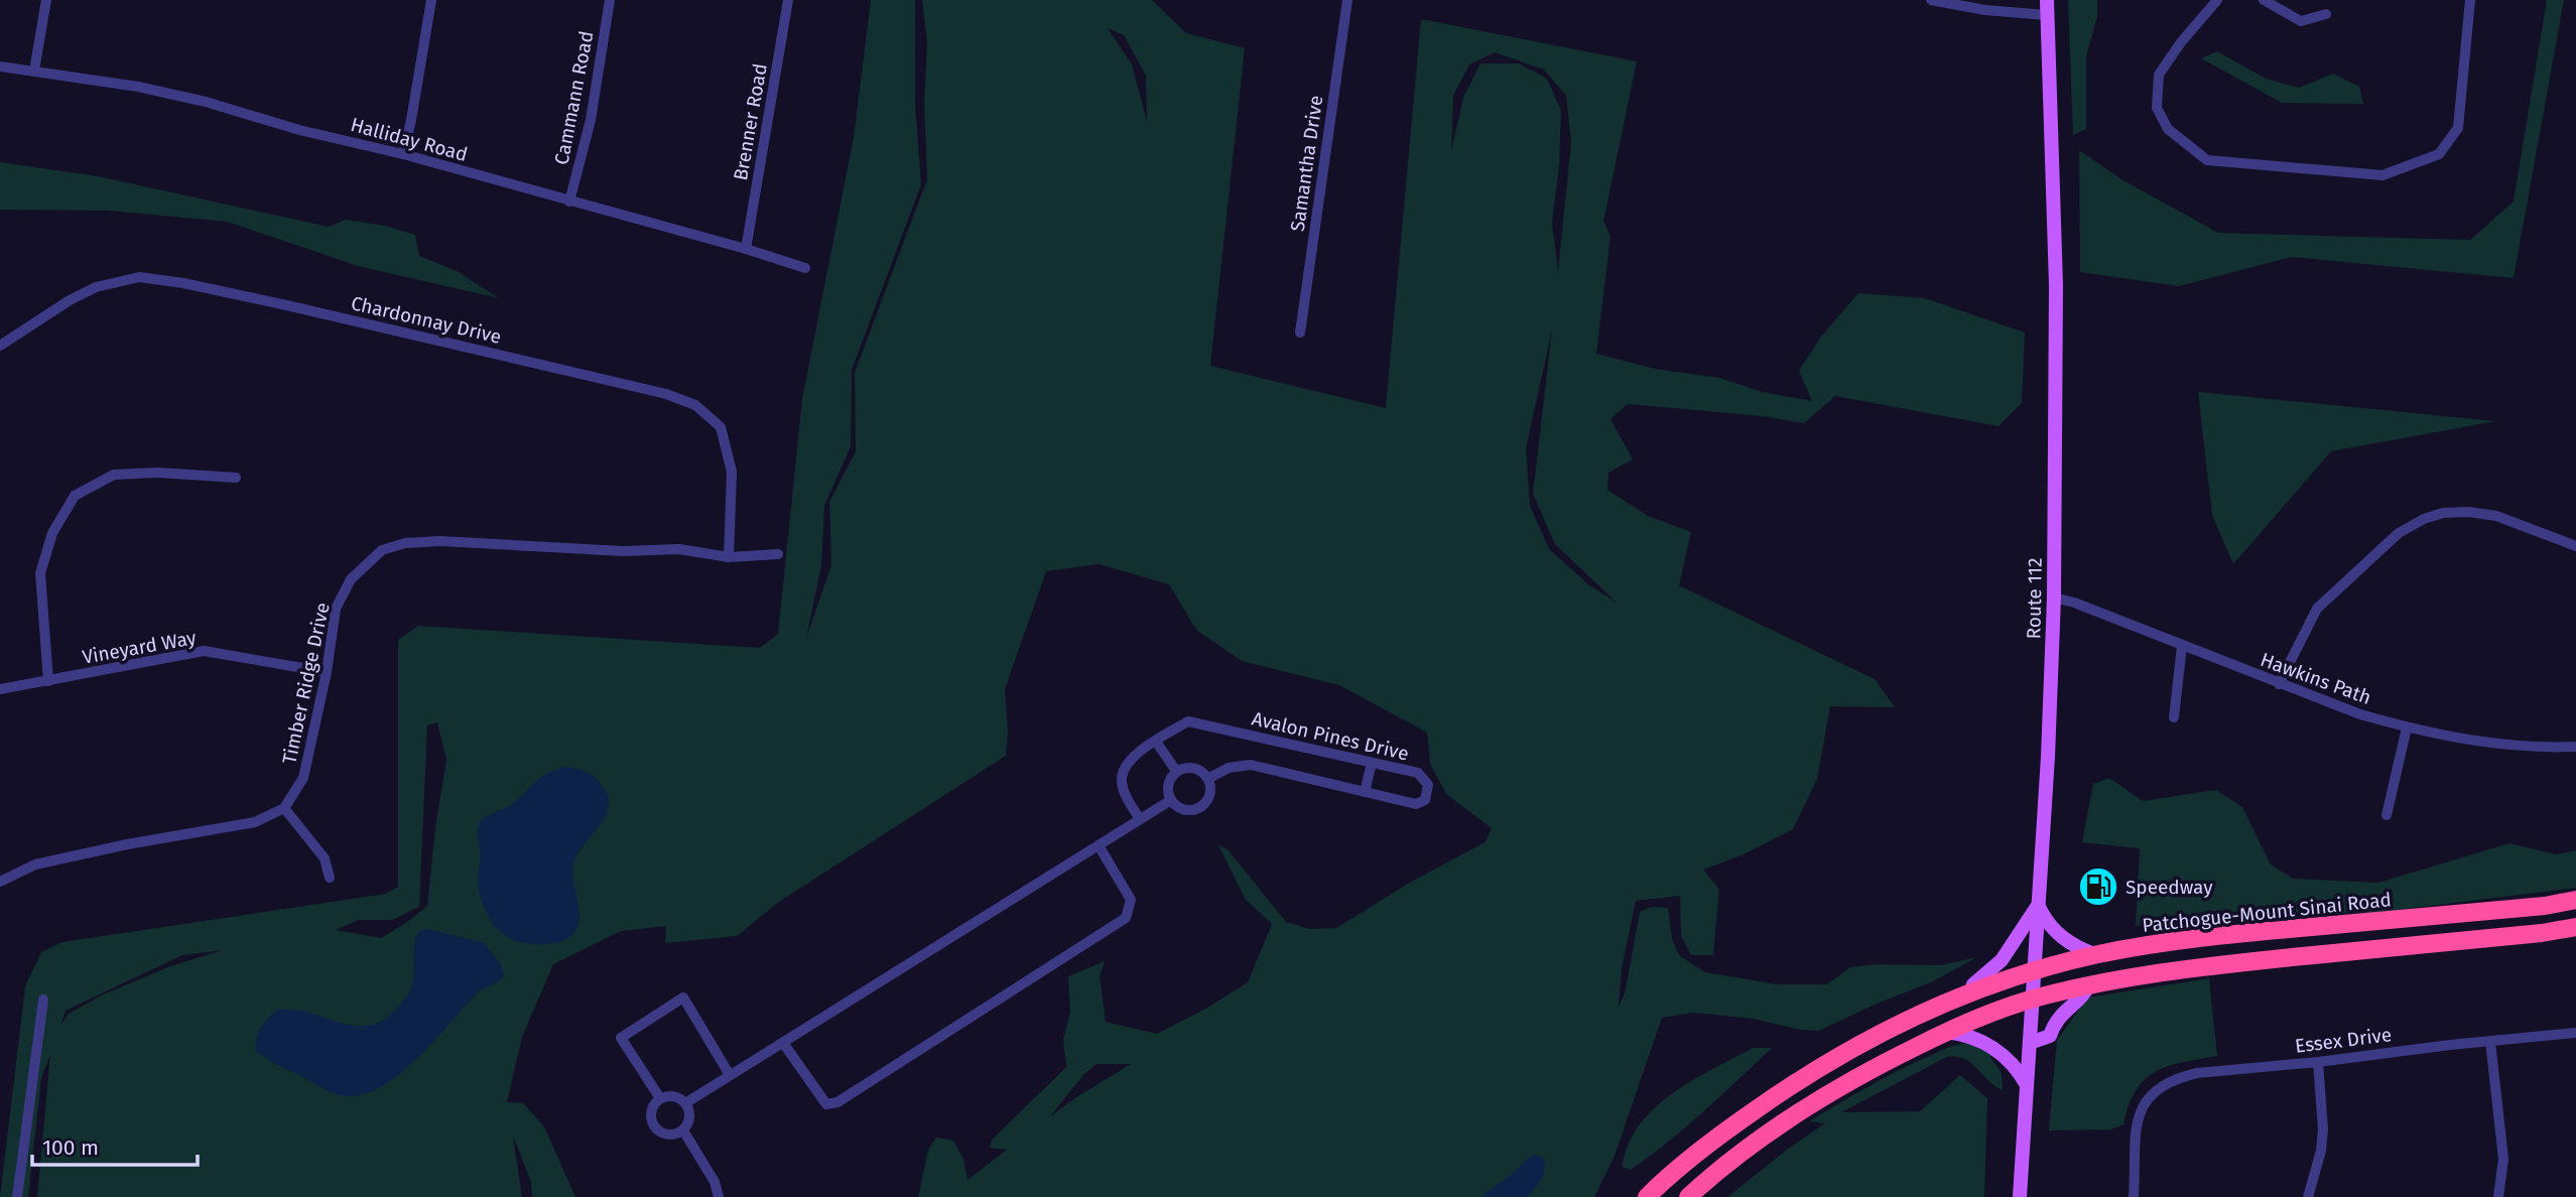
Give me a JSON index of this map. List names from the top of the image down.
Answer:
{
  "streets": {
    "highway": ["Patchogue-Mount Sinai Road"],
    "main road": ["Route 112"],
    "street": [
      "Cammann Road",
      "Brenner Road",
      "Halliday Road",
      "Samantha Drive",
      "Chardonnay Drive",
      "Vineyard Way",
      "Hawkins Path",
      "Timber Ridge Drive",
      "Avalon Pines Drive",
      "Essex Drive"
    ]
  },
  "crossings": [
    ["Cammann Road", "Halliday Road"],
    ["Brenner Road", "Halliday Road"],
    ["Chardonnay Drive", "Timber Ridge Drive"],
    ["Route 112", "Hawkins Path"],
    ["Route 112", "Patchogue-Mount Sinai Road"],
    ["Vineyard Way", "Timber Ridge Drive"]
  ],
  "places": {
    "fuel station": ["Speedway"]
  },
  "scale_bar": "100 m"
}
